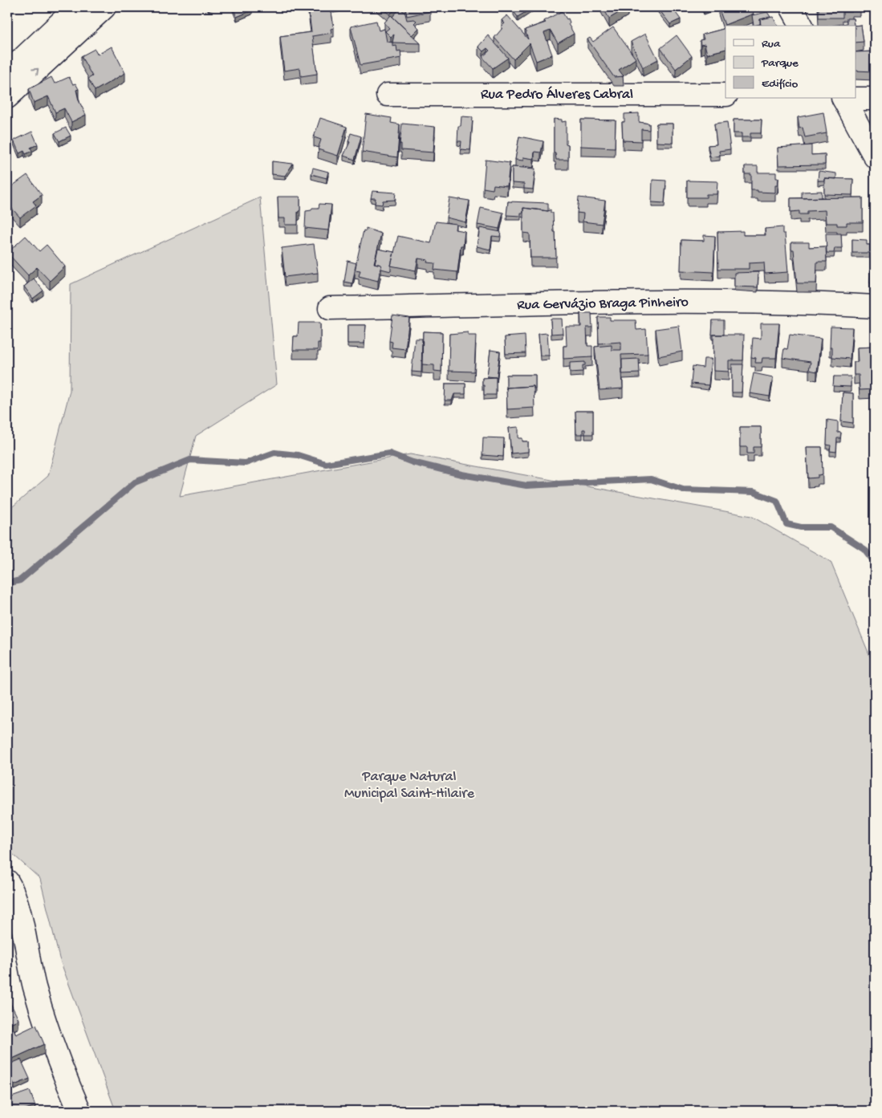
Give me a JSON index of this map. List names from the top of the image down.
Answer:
{
  "streets": {
    "street": ["Rua Pedro Álveres Cabral", "Rua Gervázio Braga Pinheiro"]
  },
  "parks": ["Parque Natural Municipal Saint-Hilaire"],
  "legend": ["Rua", "Parque", "Edifício"]
}
